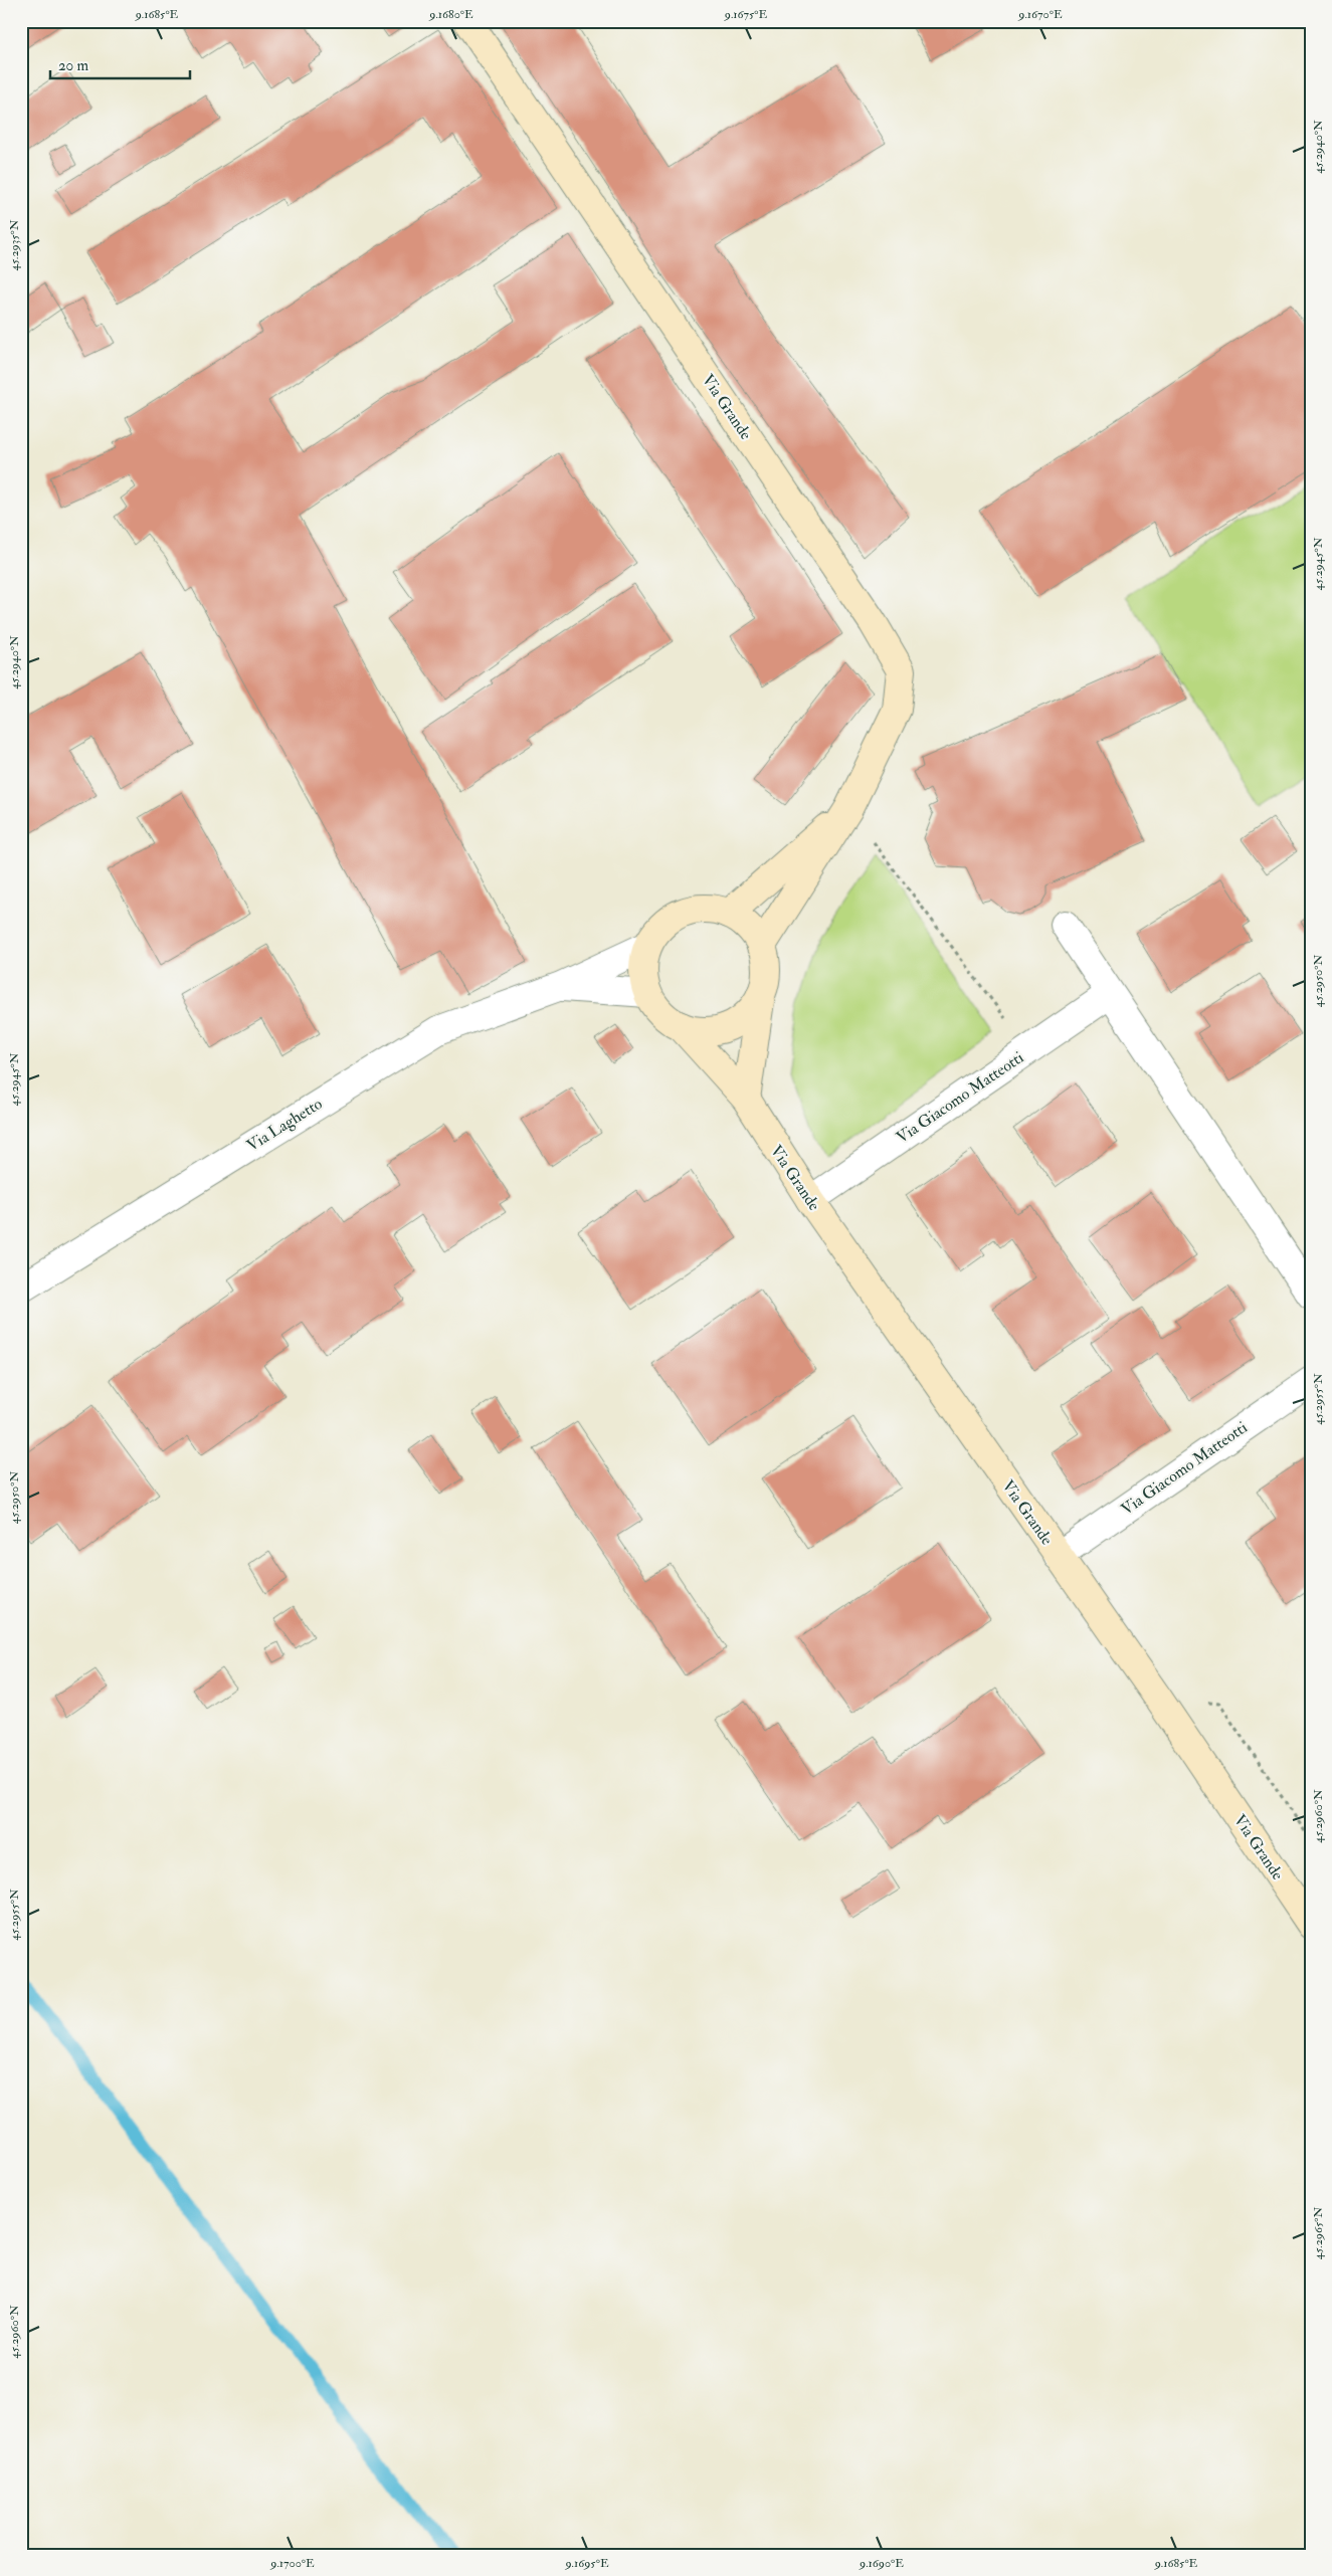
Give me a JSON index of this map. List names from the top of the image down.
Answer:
{
  "streets": {
    "street": ["Via Grande", "Via Giacomo Matteotti", "Via Laghetto"]
  },
  "crossings": [
    ["Via Grande", "Via Giacomo Matteotti"],
    ["Via Grande", "Via Laghetto"]
  ],
  "scale_bar": "20 m",
  "coordinates": [
    "9.1685°E",
    "9.1680°E",
    "9.1675°E",
    "9.1670°E",
    "45.2940°N",
    "45.2935°N",
    "45.2945°N",
    "45.2950°N",
    "45.2955°N",
    "45.2960°N",
    "45.2965°N",
    "9.1700°E",
    "9.1695°E",
    "9.1690°E"
  ]
}
